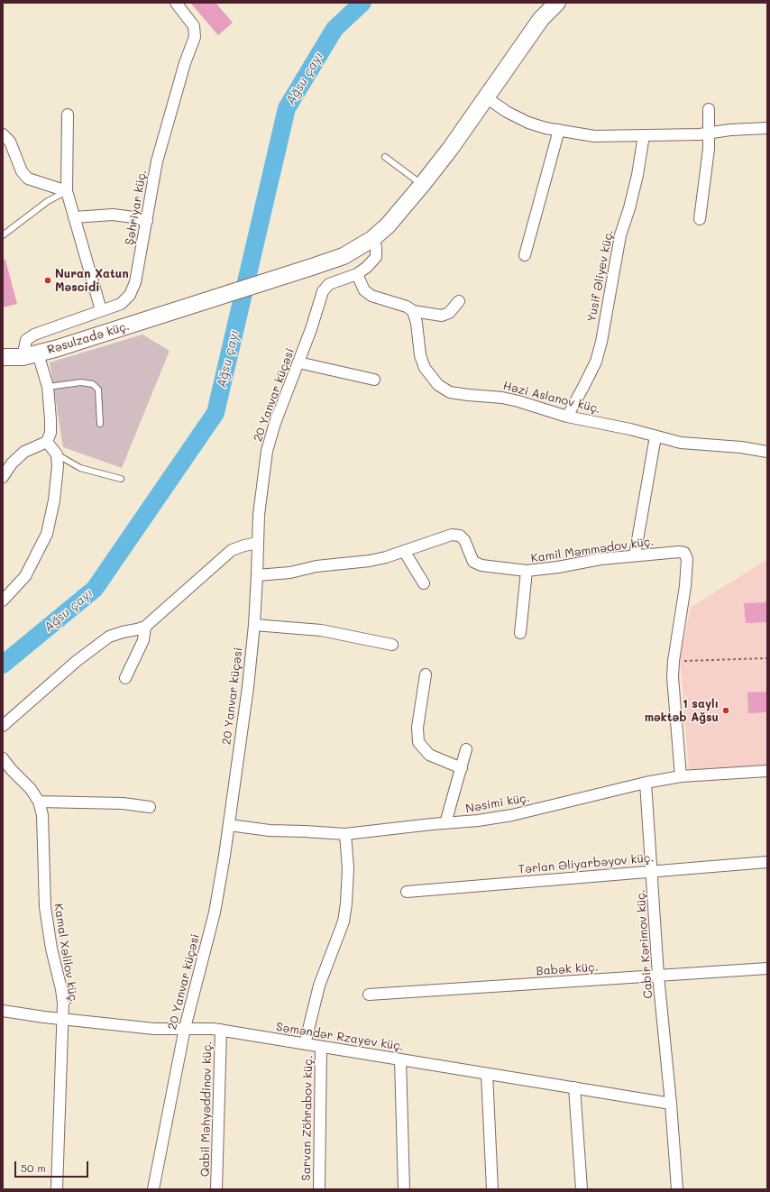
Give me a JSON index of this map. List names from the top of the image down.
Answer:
{
  "streets": {
    "main road": ["Rəsulzadə küç."],
    "street": [
      "Şəhriyar küç.",
      "Yusif Əliyev küç.",
      "20 Yanvar küçəsi",
      "Həzi Aslanov küç.",
      "Kamil Məmmədov küç.",
      "Nəsimi küç.",
      "Tərlan Əliyarbəyov küç.",
      "Cabir Kərimov küç.",
      "Kamal Xəlilov küç.",
      "Babək küç.",
      "Səməndər Rzayev küç.",
      "Qabil Məhyəddinov küç.",
      "Sarvan Zöhrabov küç."
    ]
  },
  "crossings": [
    ["Şəhriyar küç.", "Rəsulzadə küç."],
    ["Yusif Əliyev küç.", "Həzi Aslanov küç."],
    ["Rəsulzadə küç.", "20 Yanvar küçəsi"],
    ["20 Yanvar küçəsi", "Kamil Məmmədov küç."],
    ["20 Yanvar küçəsi", "Nəsimi küç."],
    ["20 Yanvar küçəsi", "Səməndər Rzayev küç."],
    ["Kamil Məmmədov küç.", "Nəsimi küç."],
    ["Nəsimi küç.", "Cabir Kərimov küç."],
    ["Nəsimi küç.", "Sarvan Zöhrabov küç."],
    ["Tərlan Əliyarbəyov küç.", "Cabir Kərimov küç."],
    ["Cabir Kərimov küç.", "Babək küç."],
    ["Cabir Kərimov küç.", "Səməndər Rzayev küç."],
    ["Kamal Xəlilov küç.", "Səməndər Rzayev küç."],
    ["Səməndər Rzayev küç.", "Qabil Məhyəddinov küç."],
    ["Səməndər Rzayev küç.", "Sarvan Zöhrabov küç."]
  ],
  "water": ["Ağsu çayı"],
  "places": ["Nuran Xatun Məscidi", "1 saylı məktəb Ağsu"],
  "scale_bar": "50 m"
}
